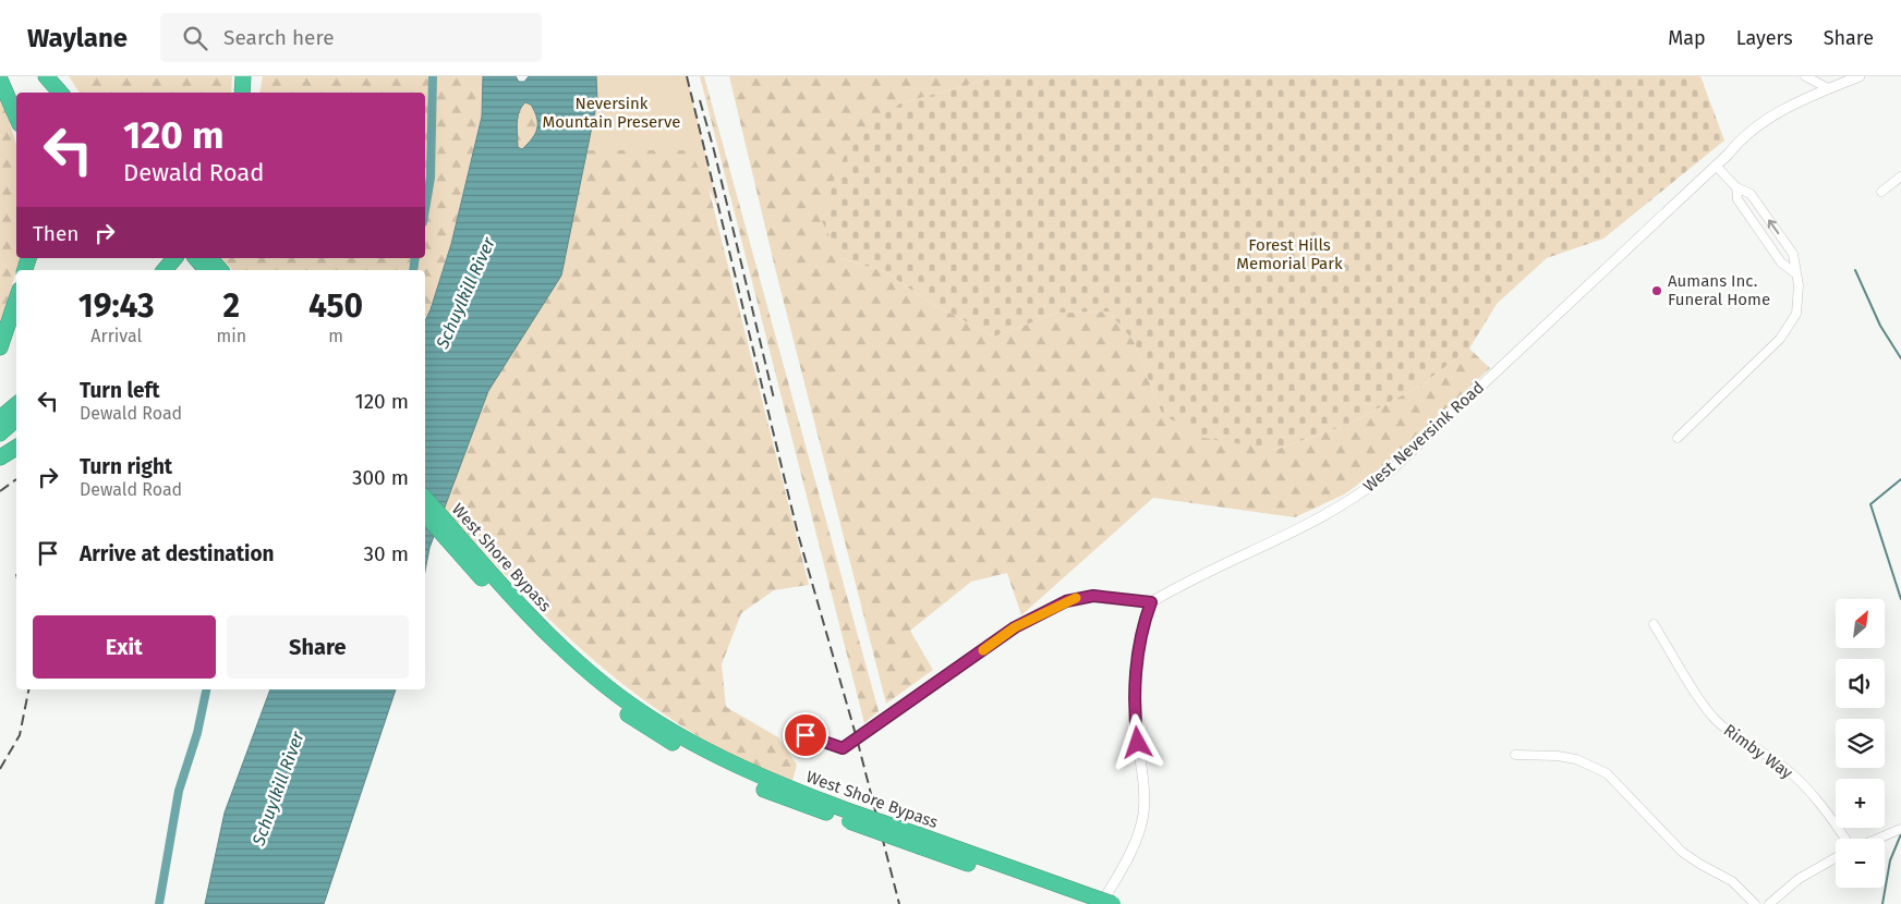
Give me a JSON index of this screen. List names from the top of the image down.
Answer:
{
  "streets": {
    "highway": ["West Shore Bypass"],
    "street": ["West Neversink Road", "Rimby Way"]
  },
  "water": ["Schuylkill River"],
  "parks": ["Neversink Mountain Preserve", "Forest Hills Memorial Park"],
  "places": ["Aumans Inc. Funeral Home"],
  "north": "top right",
  "page": {
    "header": "Waylane",
    "search": "Search here",
    "nav": ["Map", "Layers", "Share"],
    "turn": ["120 m", "Dewald Road"],
    "then": "Then",
    "eta": [
      "19:43",
      "Arrival",
      "2",
      "min",
      "450",
      "m"
    ],
    "list": [
      {
        "name": "Turn left",
        "note": "Dewald Road",
        "value": "120 m"
      },
      {
        "name": "Turn right",
        "note": "Dewald Road",
        "value": "300 m"
      },
      {
        "name": "Arrive at destination",
        "value": "30 m"
      }
    ],
    "map_buttons": ["+", "−"],
    "buttons": ["Exit", "Share"]
  }
}
